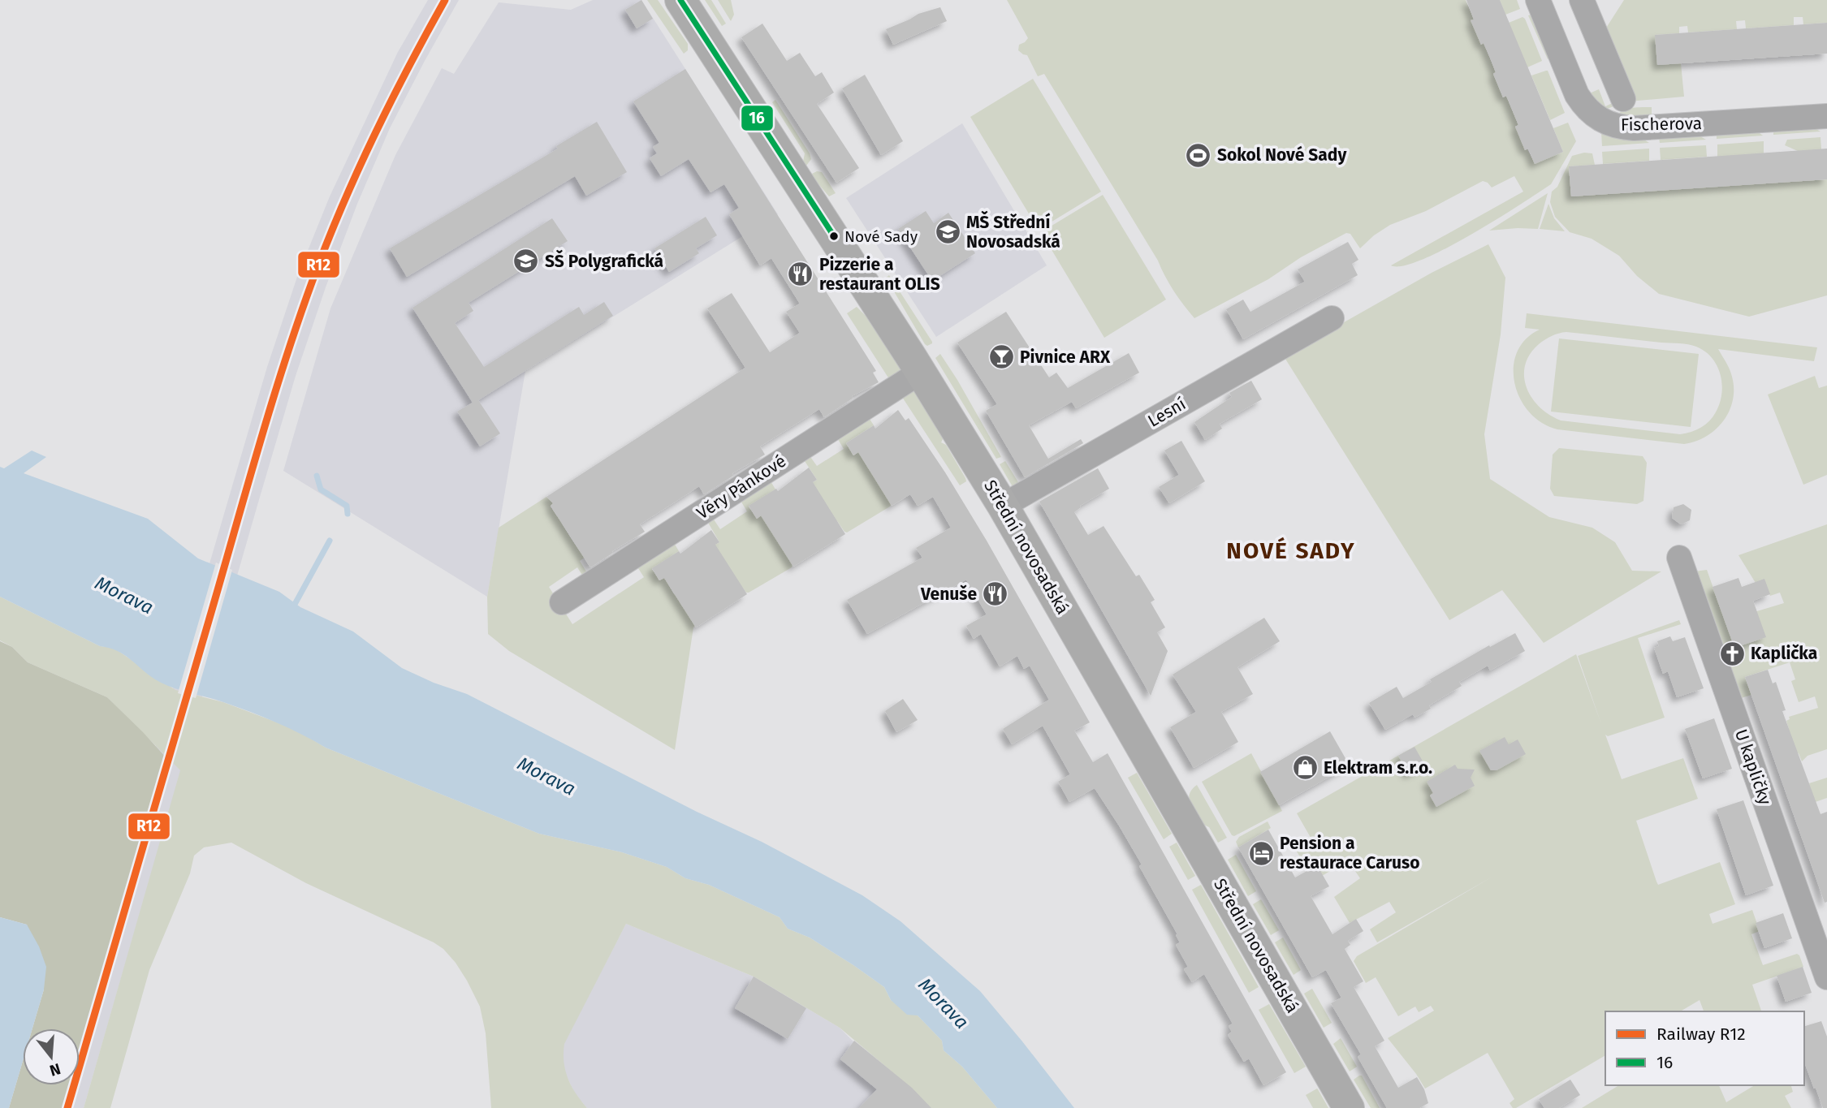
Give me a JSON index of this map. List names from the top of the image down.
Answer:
{
  "streets": {
    "main road": ["Střední novosadská"],
    "street": [
      "Fischerova",
      "Lesní",
      "Věry Pánkové",
      "U kapličky"
    ]
  },
  "crossings": [
    ["Lesní", "Střední novosadská"],
    ["Věry Pánkové", "Střední novosadská"]
  ],
  "districts": ["NOVÉ SADY"],
  "water": ["Morava"],
  "places": {
    "sports": ["Sokol Nové Sady"],
    "school or university": ["MŠ Střední Novosadská", "SŠ Polygrafická"],
    "other": ["Nové Sady"],
    "restaurant": ["Pizzerie a restaurant OLIS", "Venuše"],
    "bar": ["Pivnice ARX"],
    "church": ["Kaplička"],
    "shop": ["Elektram s.r.o."],
    "hotel": ["Pension a restaurace Caruso"]
  },
  "lines": ["rail line R12", "transit line 16"],
  "legend": ["Railway R12", "16"],
  "north": "bottom"
}
